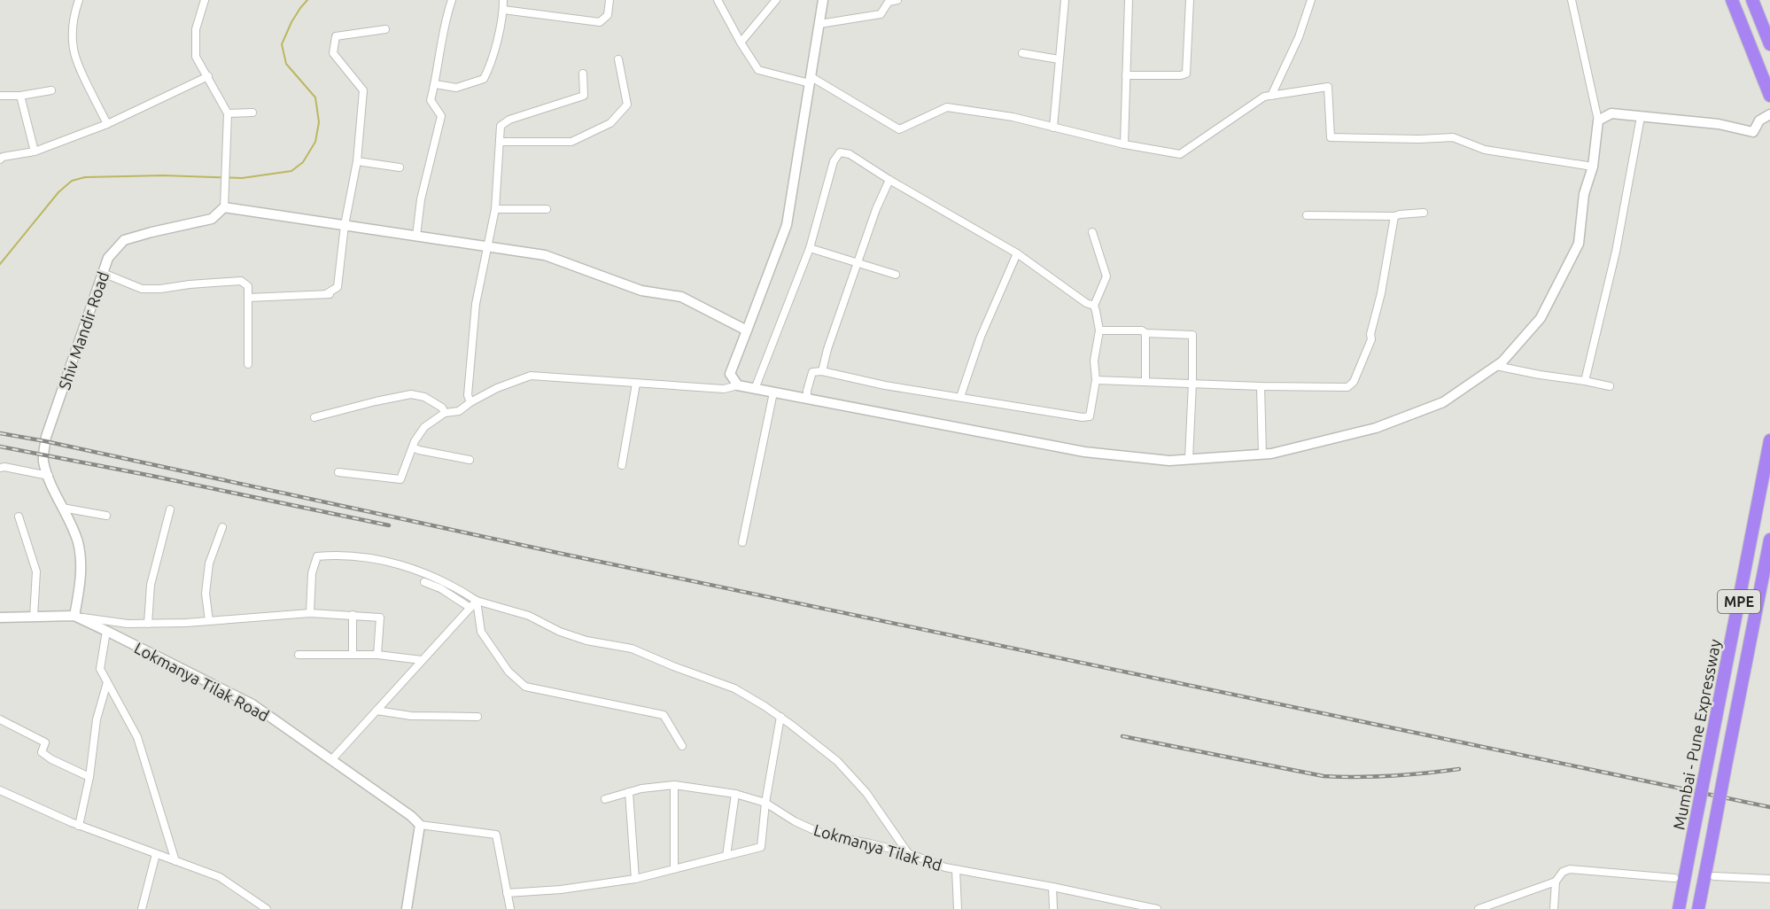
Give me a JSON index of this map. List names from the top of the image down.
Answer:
{
  "streets": {
    "highway": ["MPE", "Mumbai - Pune Expressway"],
    "street": ["Shiv Mandir Road", "Lokmanya Tilak Road", "Lokmanya Tilak Rd"]
  },
  "crossings": [
    ["Shiv Mandir Road", "Lokmanya Tilak Road"]
  ]
}
